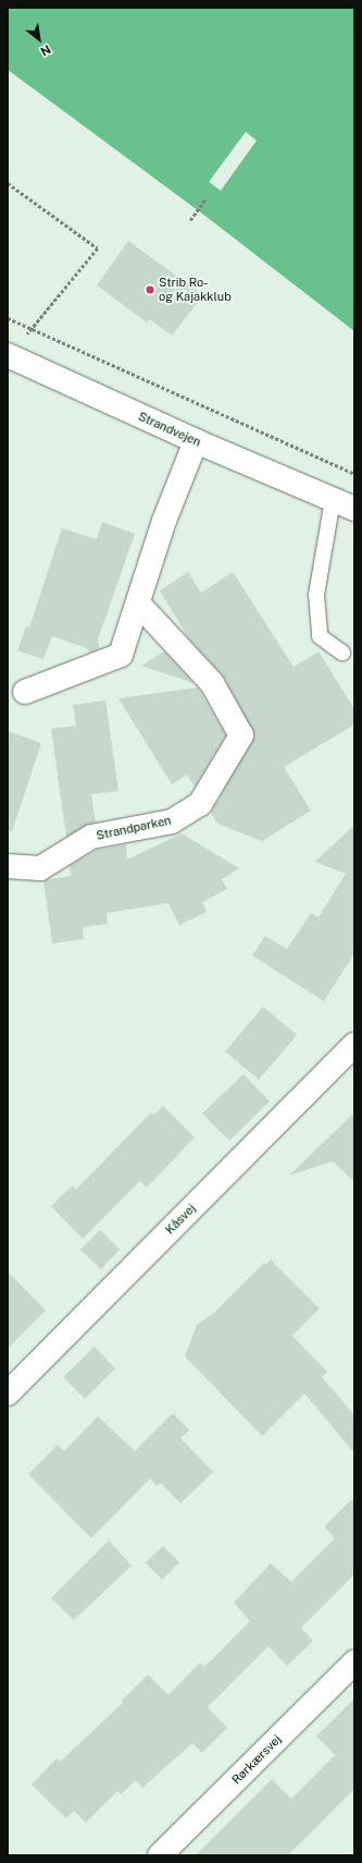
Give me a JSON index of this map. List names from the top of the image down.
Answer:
{
  "streets": {
    "street": [
      "Strandvejen",
      "Strandparken",
      "Kåsvej",
      "Rørkærsvej"
    ]
  },
  "places": ["Strib Ro- og Kajakklub"],
  "north": "bottom right"
}
